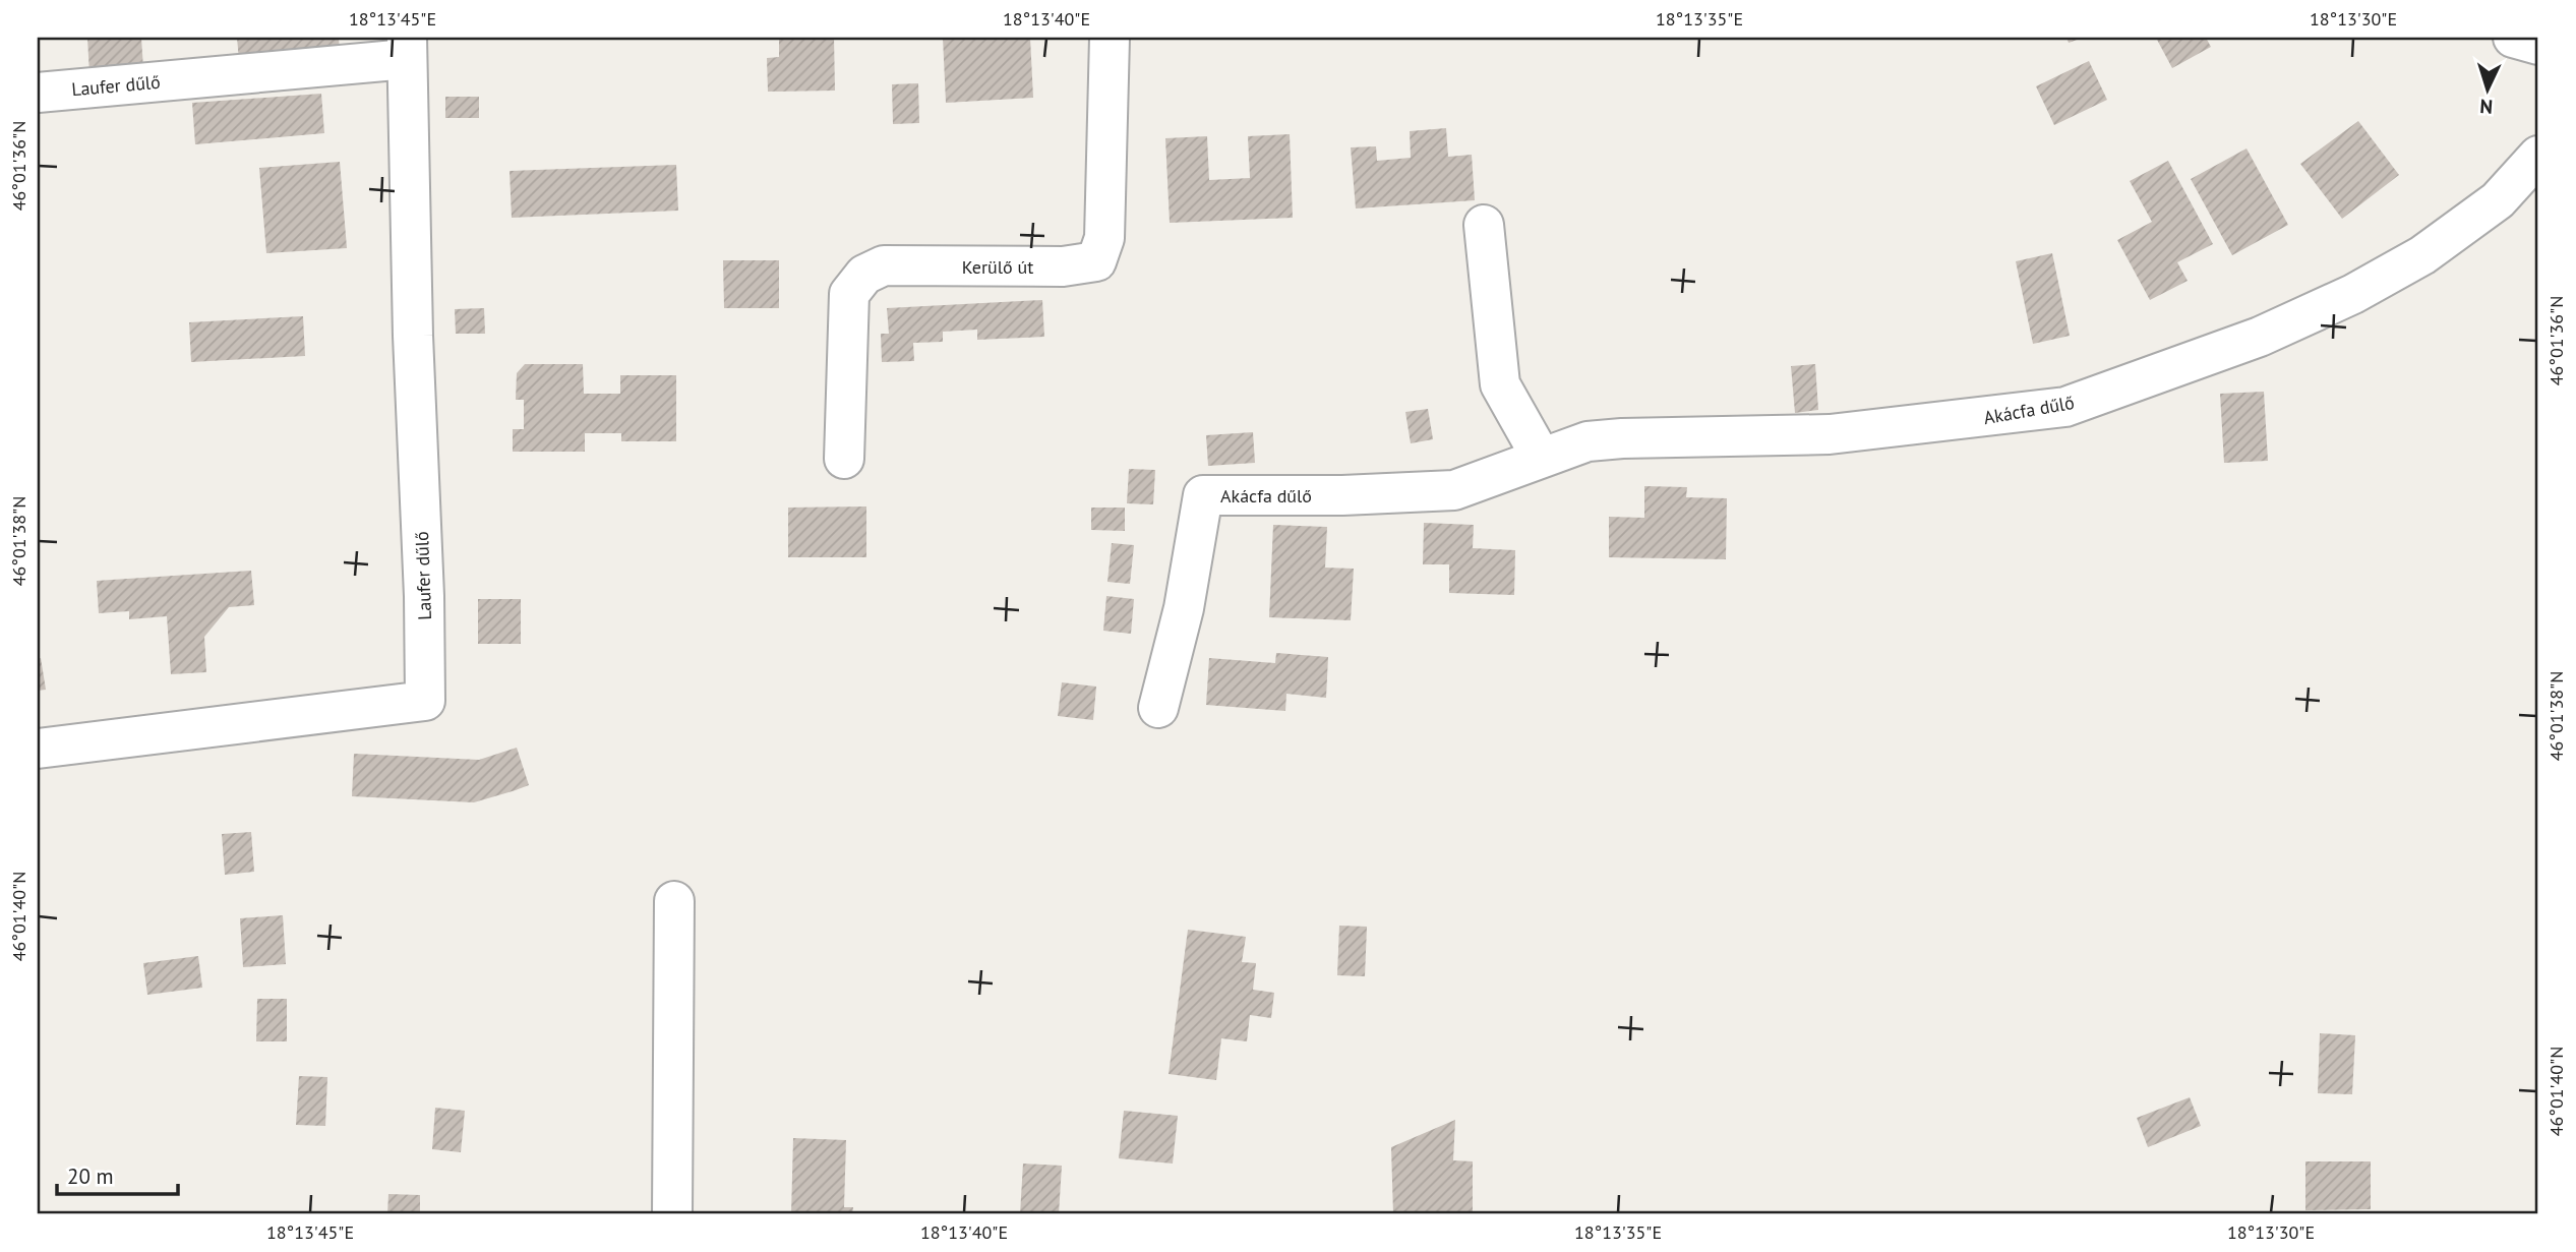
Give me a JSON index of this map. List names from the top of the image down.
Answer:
{
  "streets": {
    "street": ["Laufer dűlő", "Kerülő út", "Akácfa dűlő"]
  },
  "scale_bar": "20 m",
  "north": "bottom",
  "coordinates": [
    "18°13'45\"E",
    "18°13'40\"E",
    "18°13'35\"E",
    "18°13'30\"E",
    "46°01'36\"N",
    "46°01'38\"N",
    "46°01'40\"N"
  ]
}
